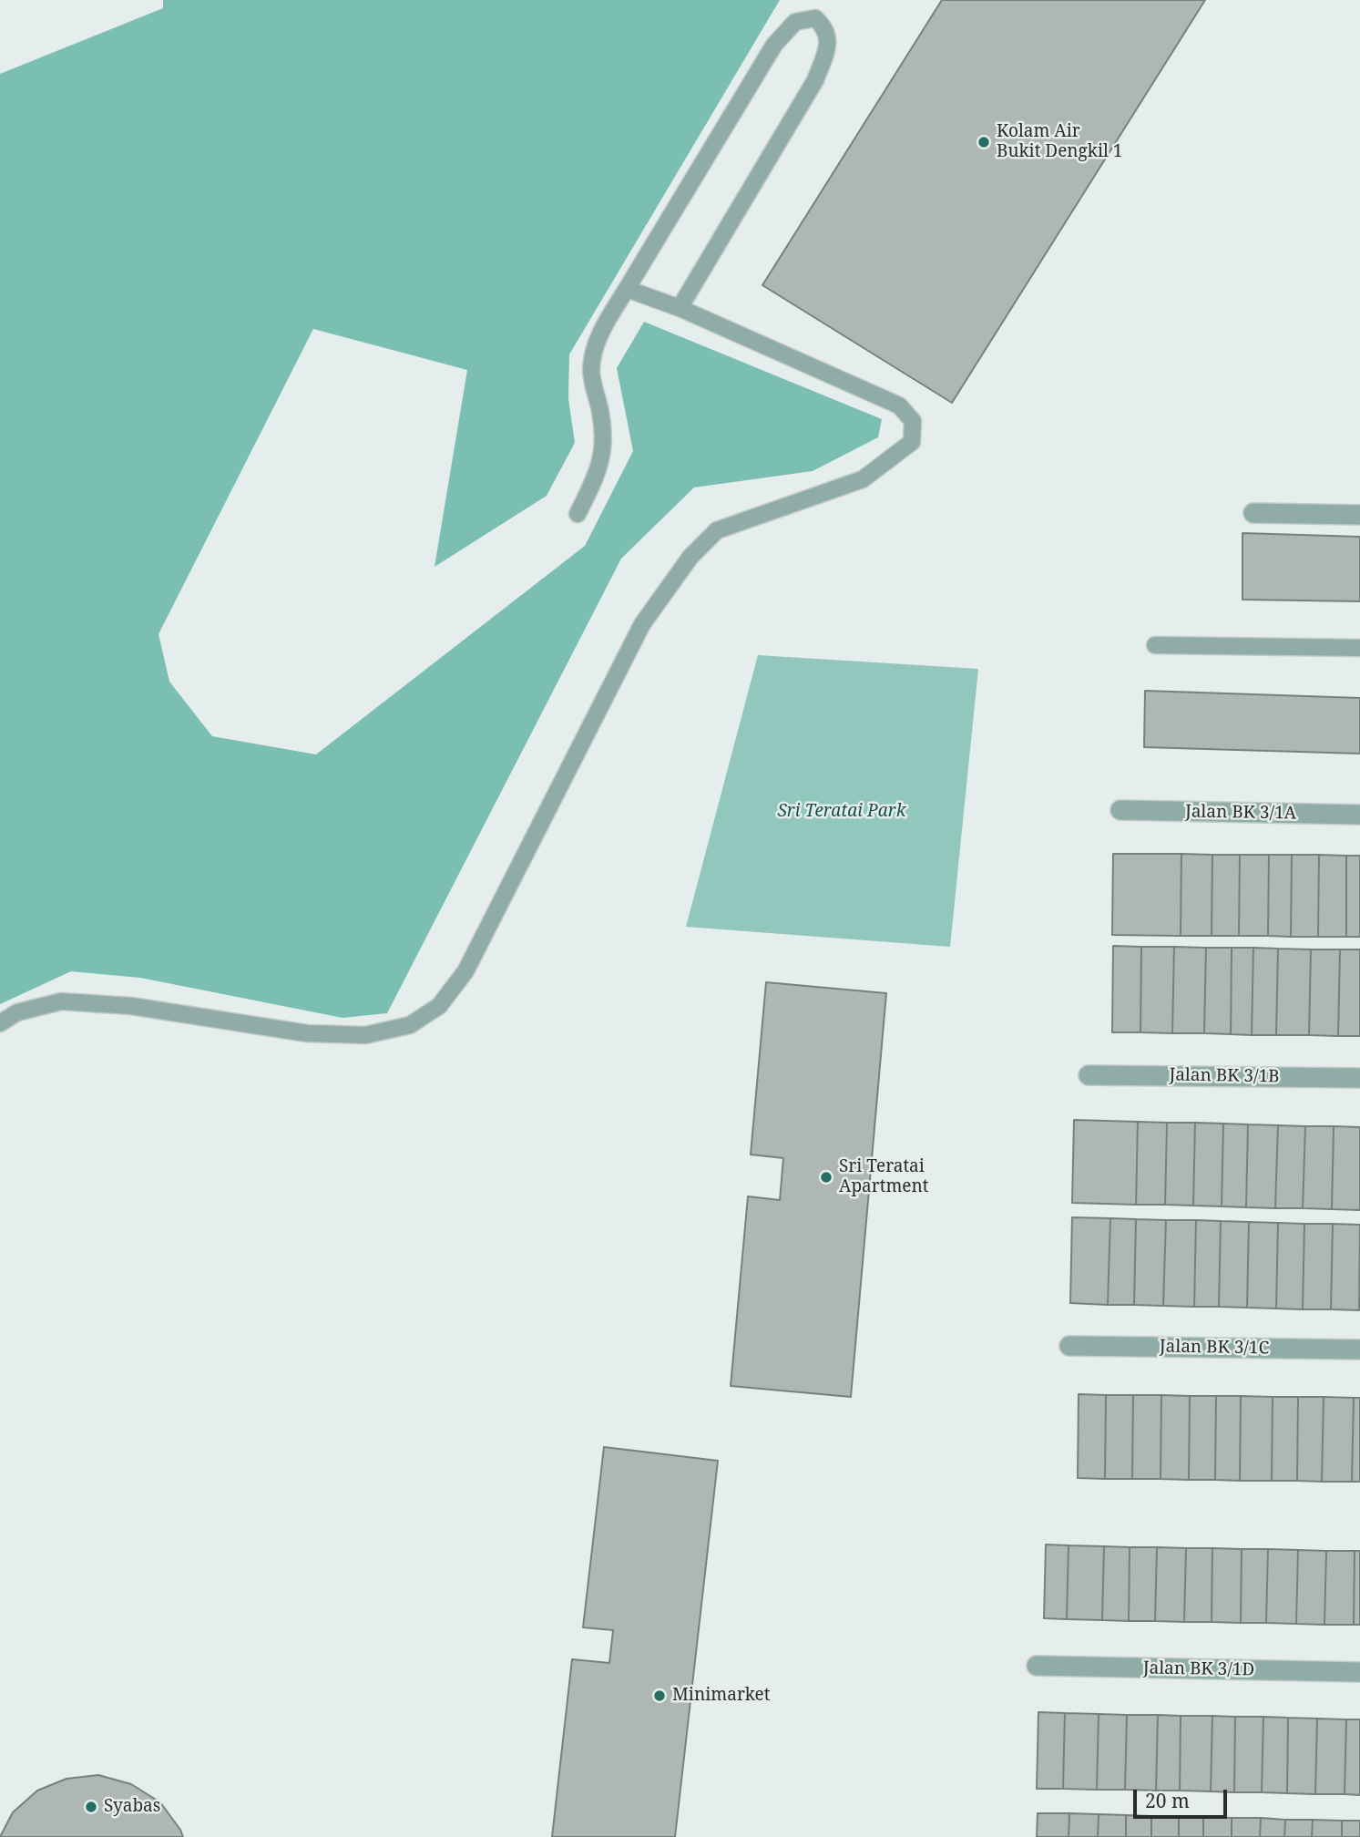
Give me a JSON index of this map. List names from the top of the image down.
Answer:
{
  "streets": {
    "street": [
      "Jalan BK 3/1A",
      "Jalan BK 3/1B",
      "Jalan BK 3/1C",
      "Jalan BK 3/1D"
    ]
  },
  "parks": ["Sri Teratai Park"],
  "places": [
    "Kolam Air Bukit Dengkil 1",
    "Sri Teratai Apartment",
    "Minimarket",
    "Syabas"
  ],
  "scale_bar": "20 m"
}
